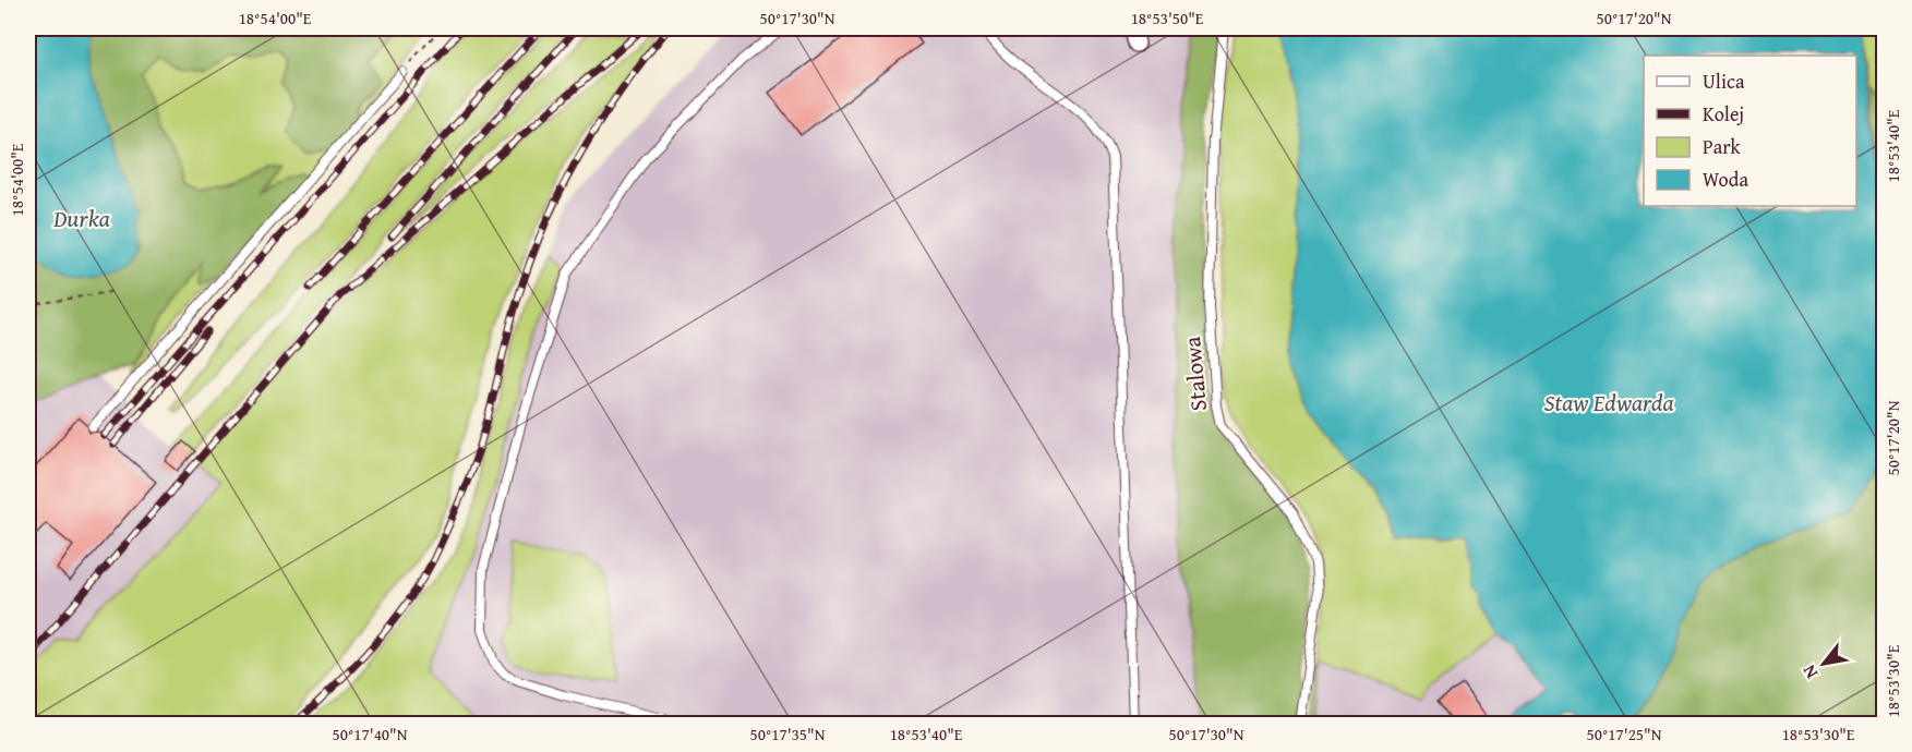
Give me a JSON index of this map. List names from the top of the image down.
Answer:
{
  "streets": {
    "lane": ["Stalowa"]
  },
  "water": ["Durka", "Staw Edwarda"],
  "legend": [
    "Ulica",
    "Kolej",
    "Park",
    "Woda"
  ],
  "north": "bottom left",
  "coordinates": [
    "18°54'00\"E",
    "50°17'30\"N",
    "18°53'50\"E",
    "50°17'20\"N",
    "18°53'40\"E",
    "18°53'30\"E",
    "50°17'40\"N",
    "50°17'35\"N",
    "50°17'25\"N"
  ]
}
